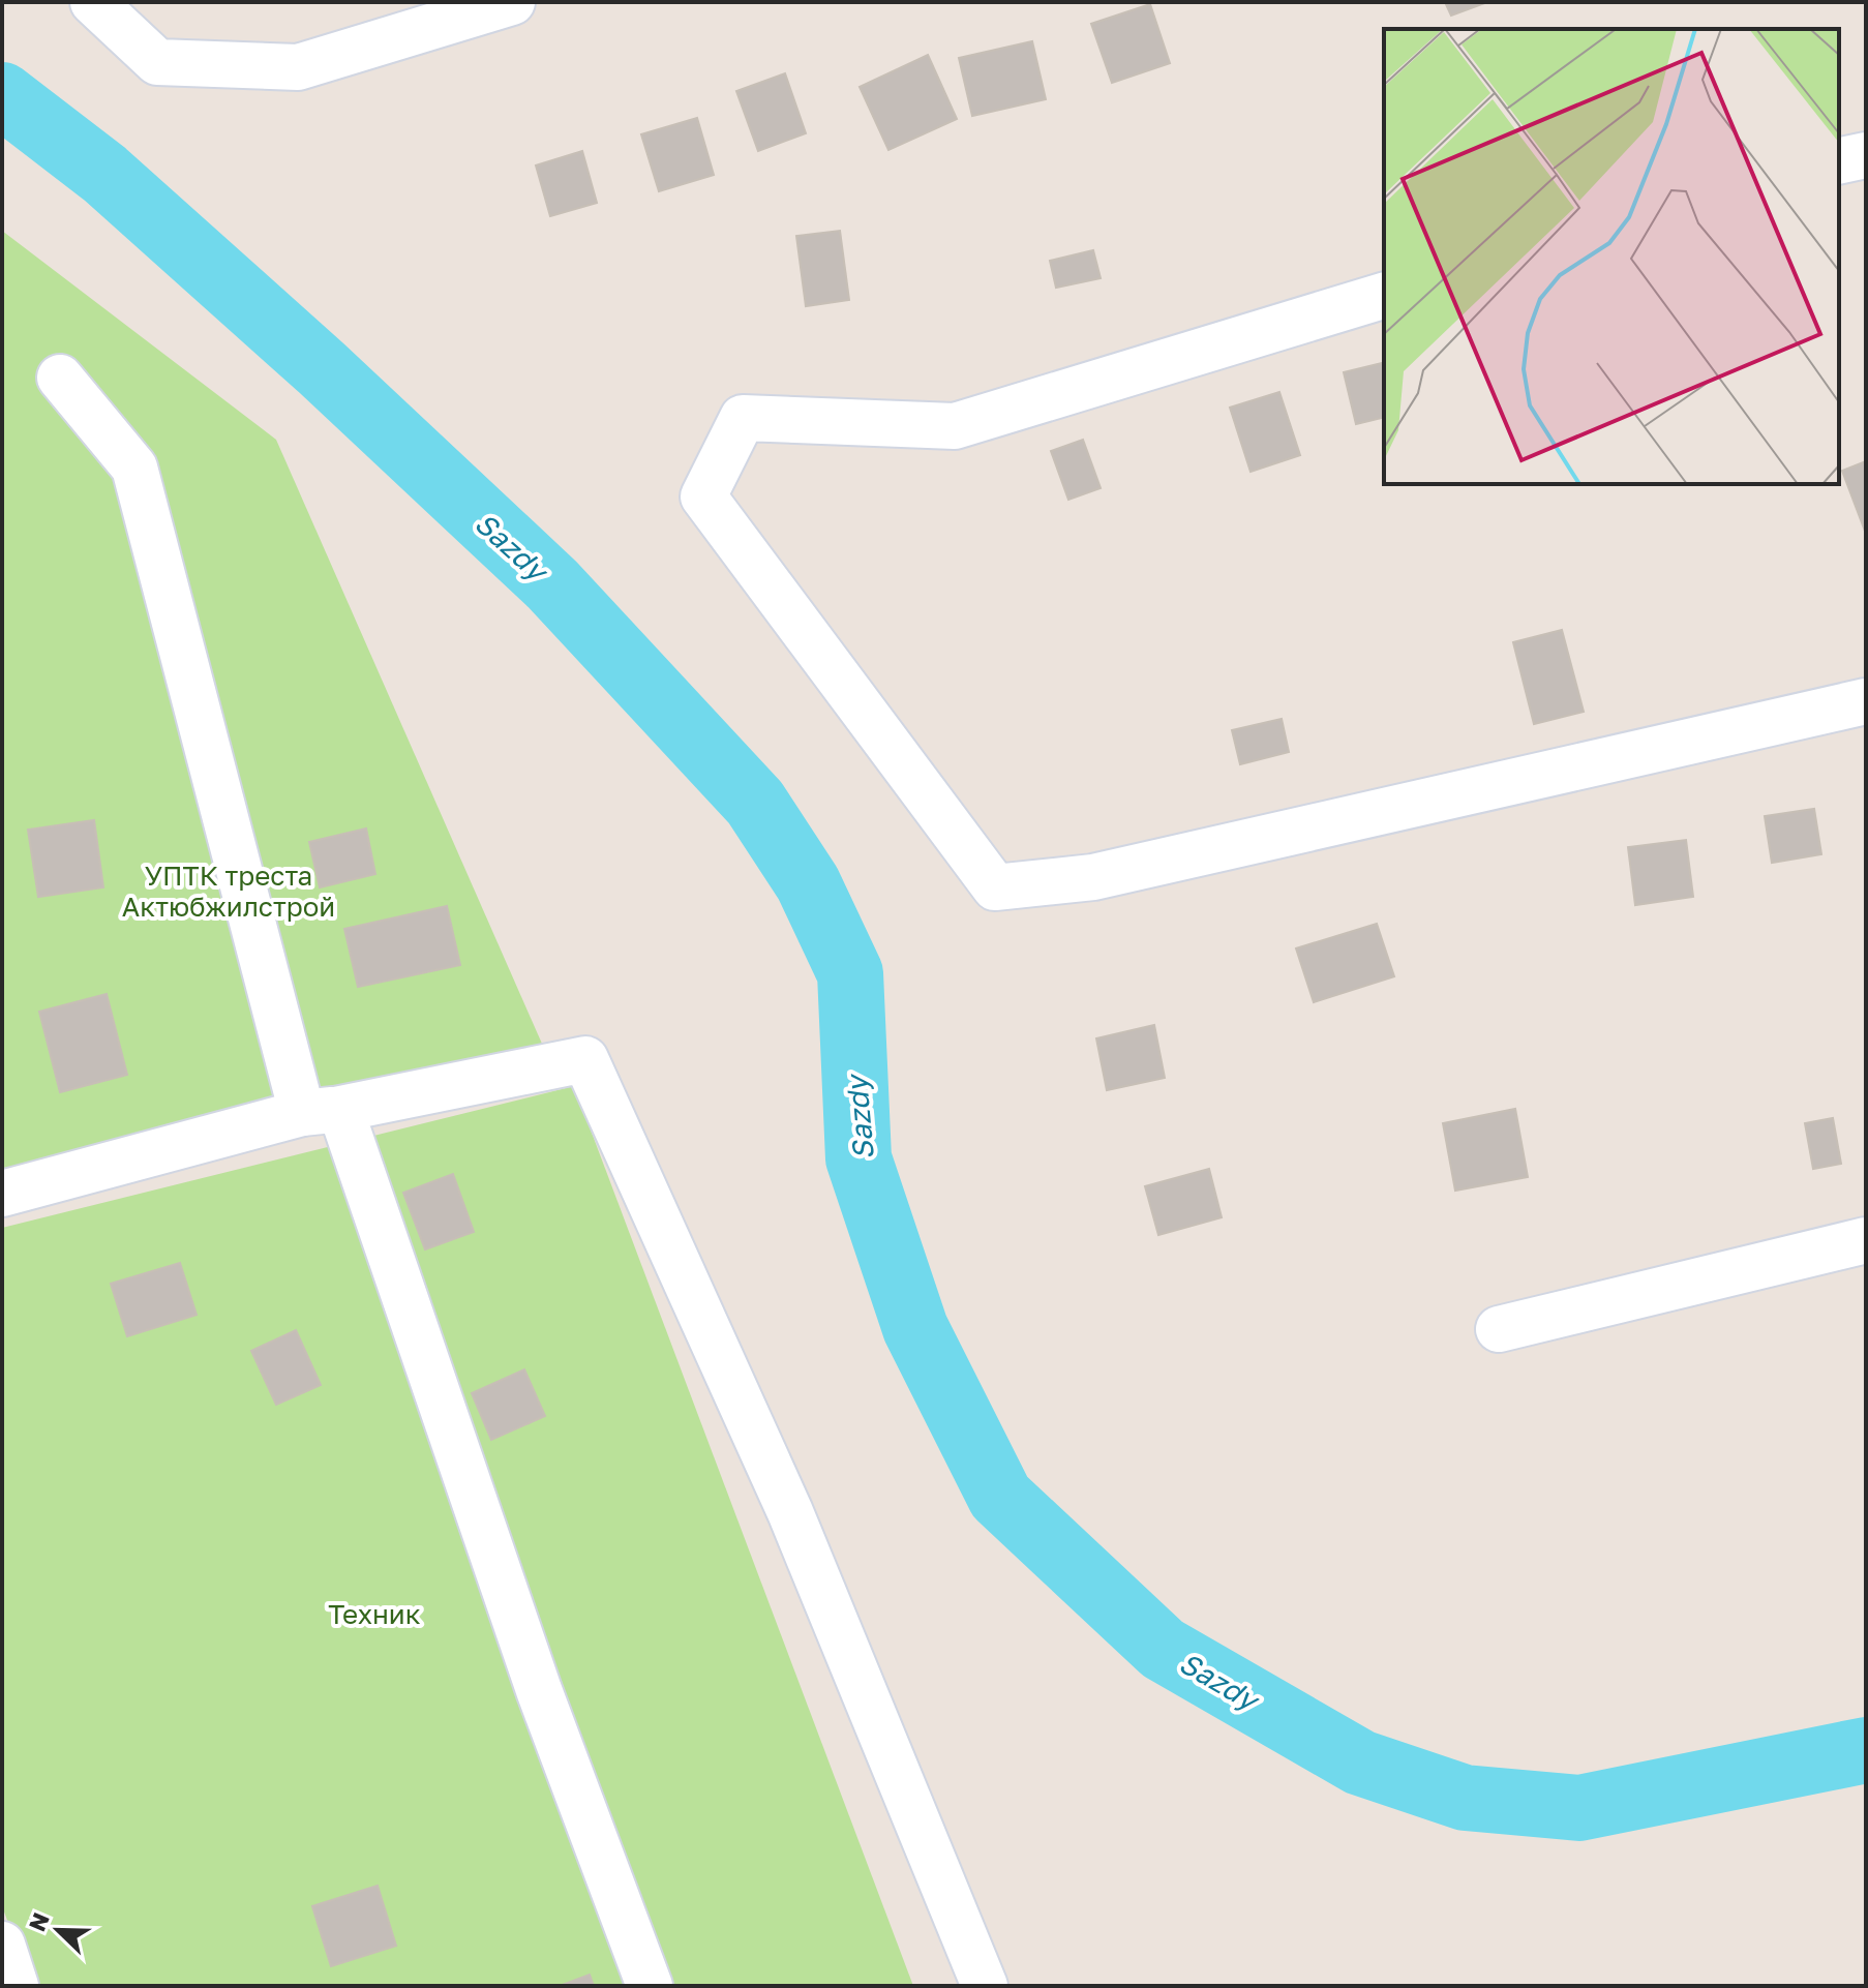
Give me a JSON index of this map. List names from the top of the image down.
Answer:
{
  "water": ["Sazdy"],
  "parks": ["УПТК треста Актюбжилстрой", "Техник"],
  "north": "top left"
}
